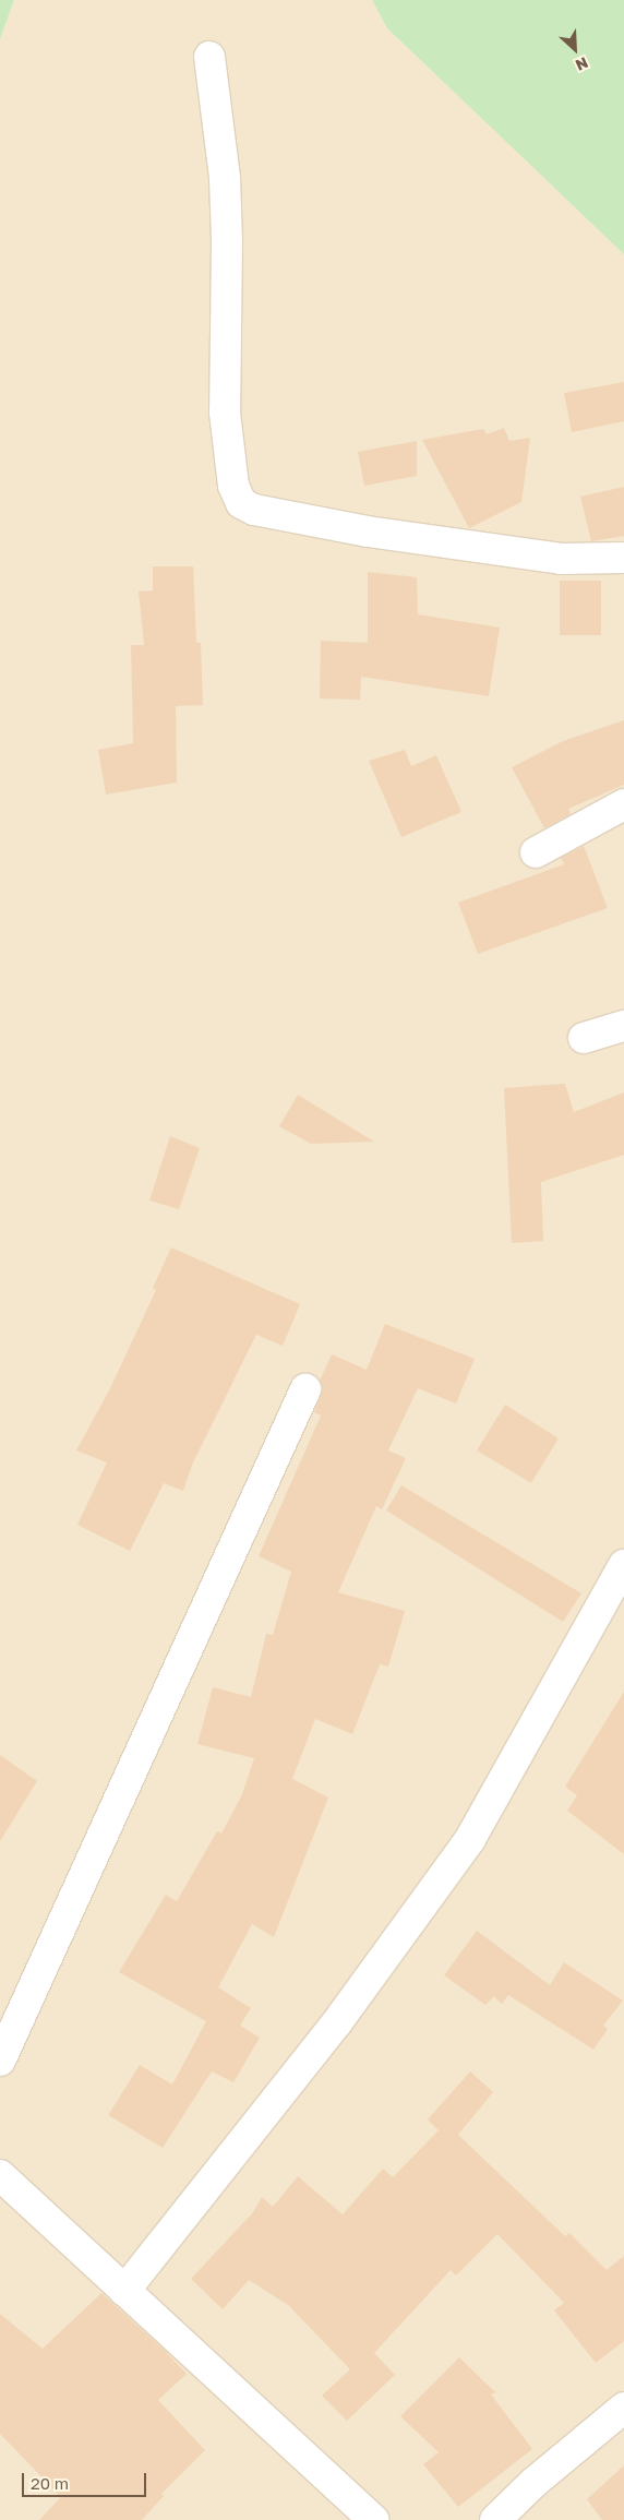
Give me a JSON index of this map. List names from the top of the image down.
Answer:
{
  "scale_bar": "20 m",
  "north": "bottom right"
}
